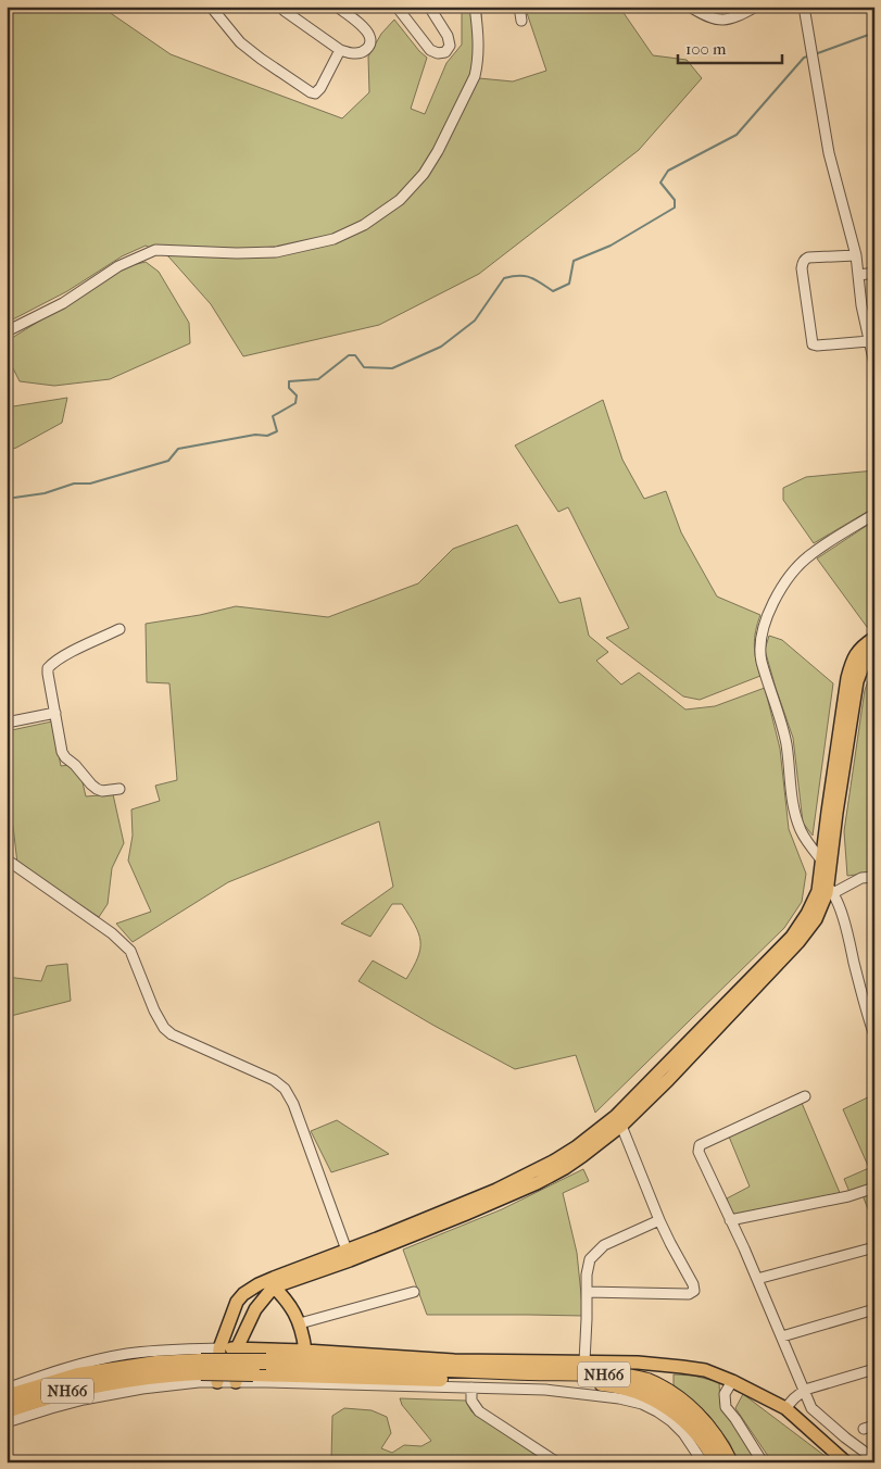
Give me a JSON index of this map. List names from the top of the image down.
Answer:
{
  "streets": {
    "highway": ["NH66"]
  },
  "scale_bar": "100 m"
}
